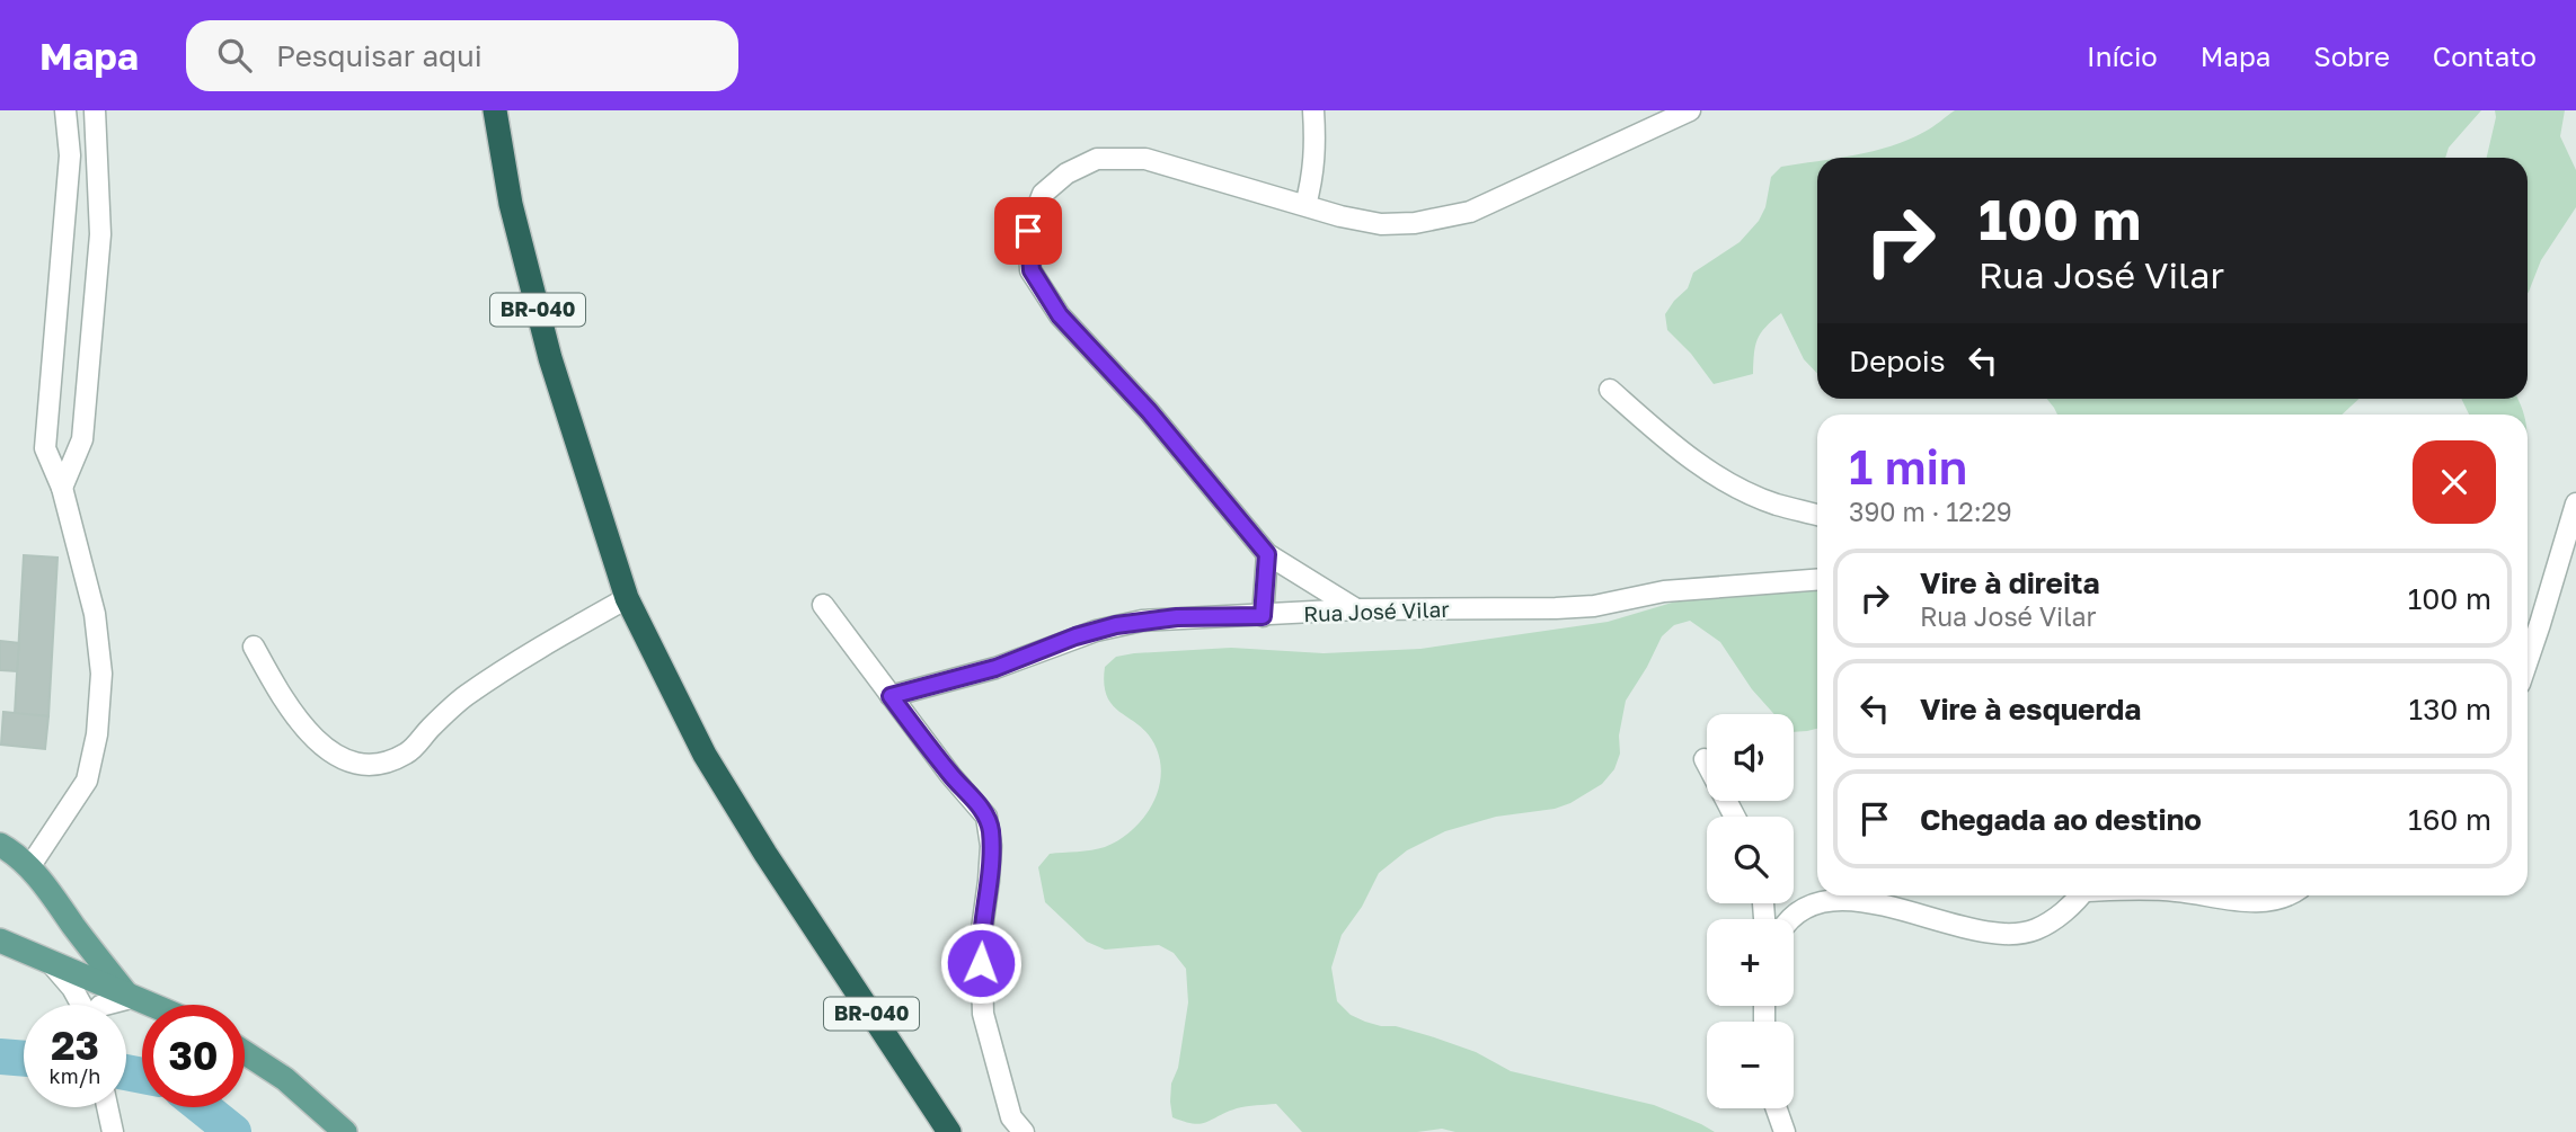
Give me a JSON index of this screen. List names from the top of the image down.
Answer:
{
  "streets": {
    "highway": ["BR-040"],
    "street": ["Rua José Vilar"]
  },
  "page": {
    "header": "Mapa",
    "search": "Pesquisar aqui",
    "nav": [
      "Início",
      "Mapa",
      "Sobre",
      "Contato"
    ],
    "turn": ["100 m", "Rua José Vilar"],
    "then": "Depois",
    "heading": ["1 min", "390 m · 12:29"],
    "list": [
      {
        "name": "Vire à direita",
        "note": "Rua José Vilar",
        "value": "100 m"
      },
      {
        "name": "Vire à esquerda",
        "value": "130 m"
      },
      {
        "name": "Chegada ao destino",
        "value": "160 m"
      }
    ],
    "map_buttons": ["+", "−"],
    "speed": "23 km/h",
    "limit": "30"
  }
}
